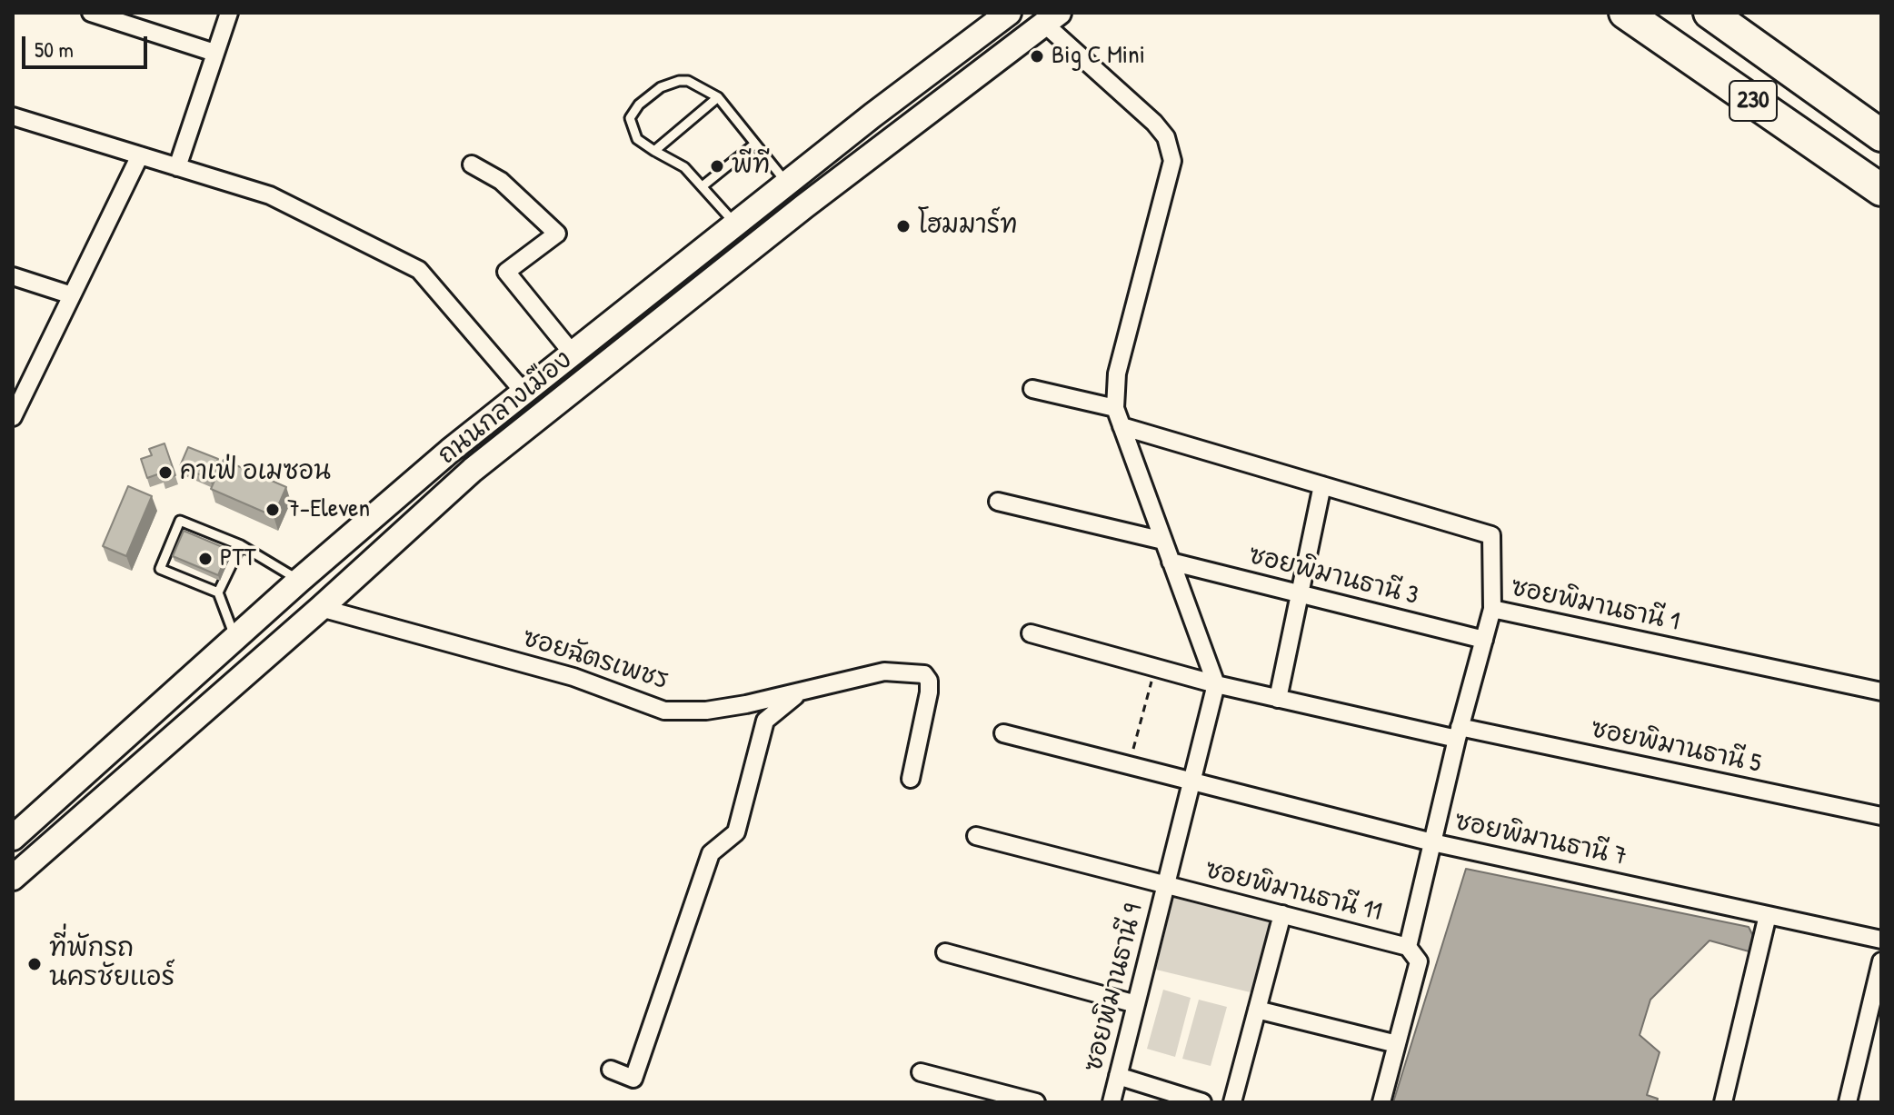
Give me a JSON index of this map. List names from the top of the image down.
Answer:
{
  "streets": {
    "highway": ["230"],
    "main road": ["ถนนกลางเมือง"],
    "street": [
      "ซอยพิมานธานี 3",
      "ซอยพิมานธานี 1",
      "ซอยฉัตรเพชร",
      "ซอยพิมานธานี 5",
      "ซอยพิมานธานี 7",
      "ซอยพิมานธานี 11",
      "ซอยพิมานธานี 9"
    ]
  },
  "crossings": [
    ["ถนนกลางเมือง", "ซอยฉัตรเพชร"],
    ["ซอยพิมานธานี 5", "ซอยพิมานธานี 9"],
    ["ซอยพิมานธานี 7", "ซอยพิมานธานี 9"],
    ["ซอยพิมานธานี 11", "ซอยพิมานธานี 9"]
  ],
  "places": [
    "Big C Mini",
    "พีที",
    "โฮมมาร์ท",
    "คาเฟ่ อเมซอน",
    "7-Eleven",
    "PTT",
    "ที่พักรถ นครชัยแอร์"
  ],
  "scale_bar": "50 m"
}
